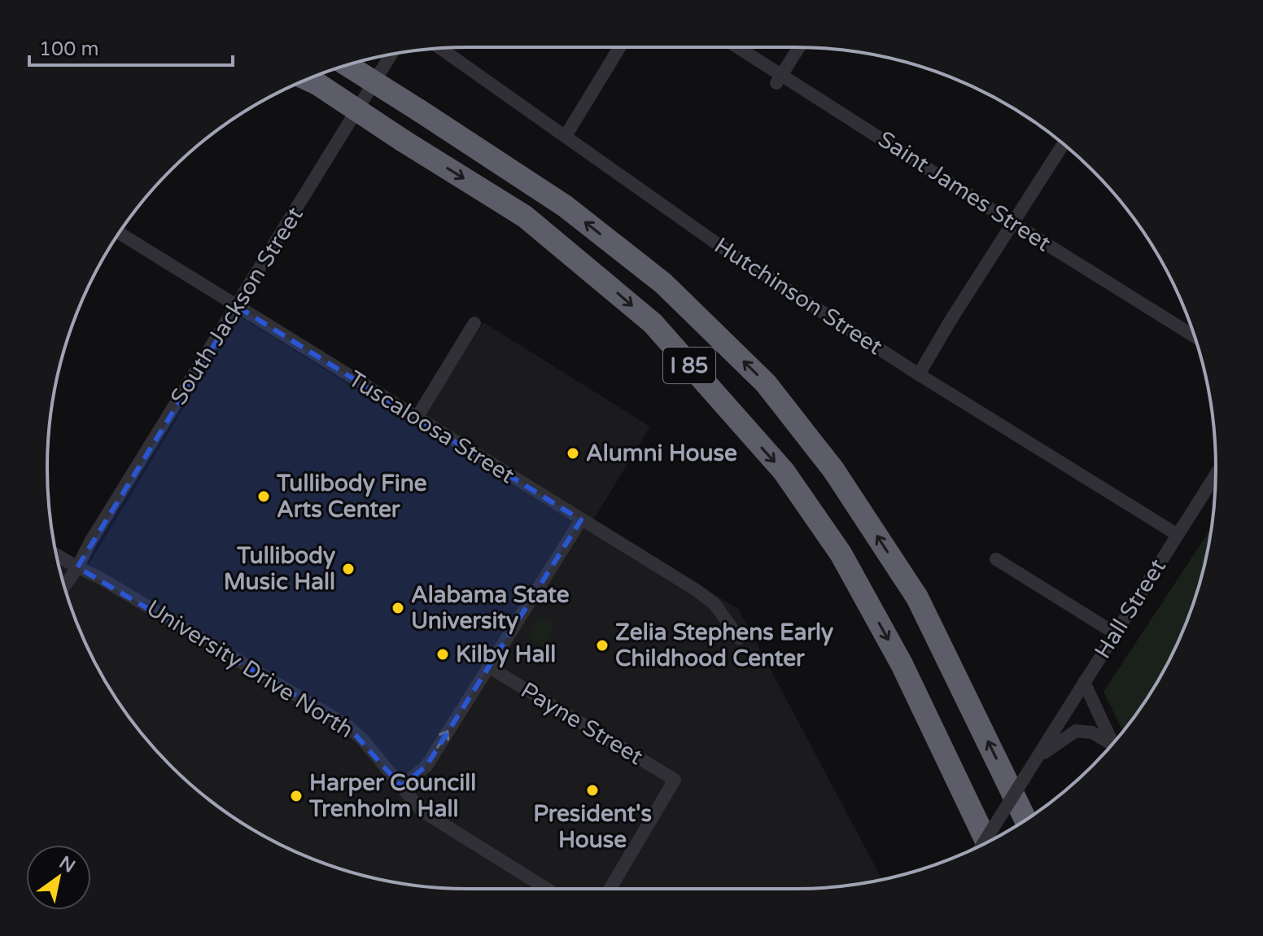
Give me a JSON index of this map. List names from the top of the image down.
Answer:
{
  "streets": {
    "highway": ["I 85"],
    "street": [
      "Saint James Street",
      "Hutchinson Street",
      "South Jackson Street",
      "Tuscaloosa Street",
      "Hall Street",
      "University Drive North",
      "Payne Street"
    ]
  },
  "crossings": [
    ["Hutchinson Street", "Hall Street"],
    ["South Jackson Street", "Tuscaloosa Street"],
    ["South Jackson Street", "University Drive North"]
  ],
  "places": [
    "Alumni House",
    "Tullibody Fine Arts Center",
    "Tullibody Music Hall",
    "Alabama State University",
    "Zelia Stephens Early Childhood Center",
    "Kilby Hall",
    "President's House",
    "Harper Councill Trenholm Hall"
  ],
  "scale_bar": "100 m",
  "north": "top right"
}
